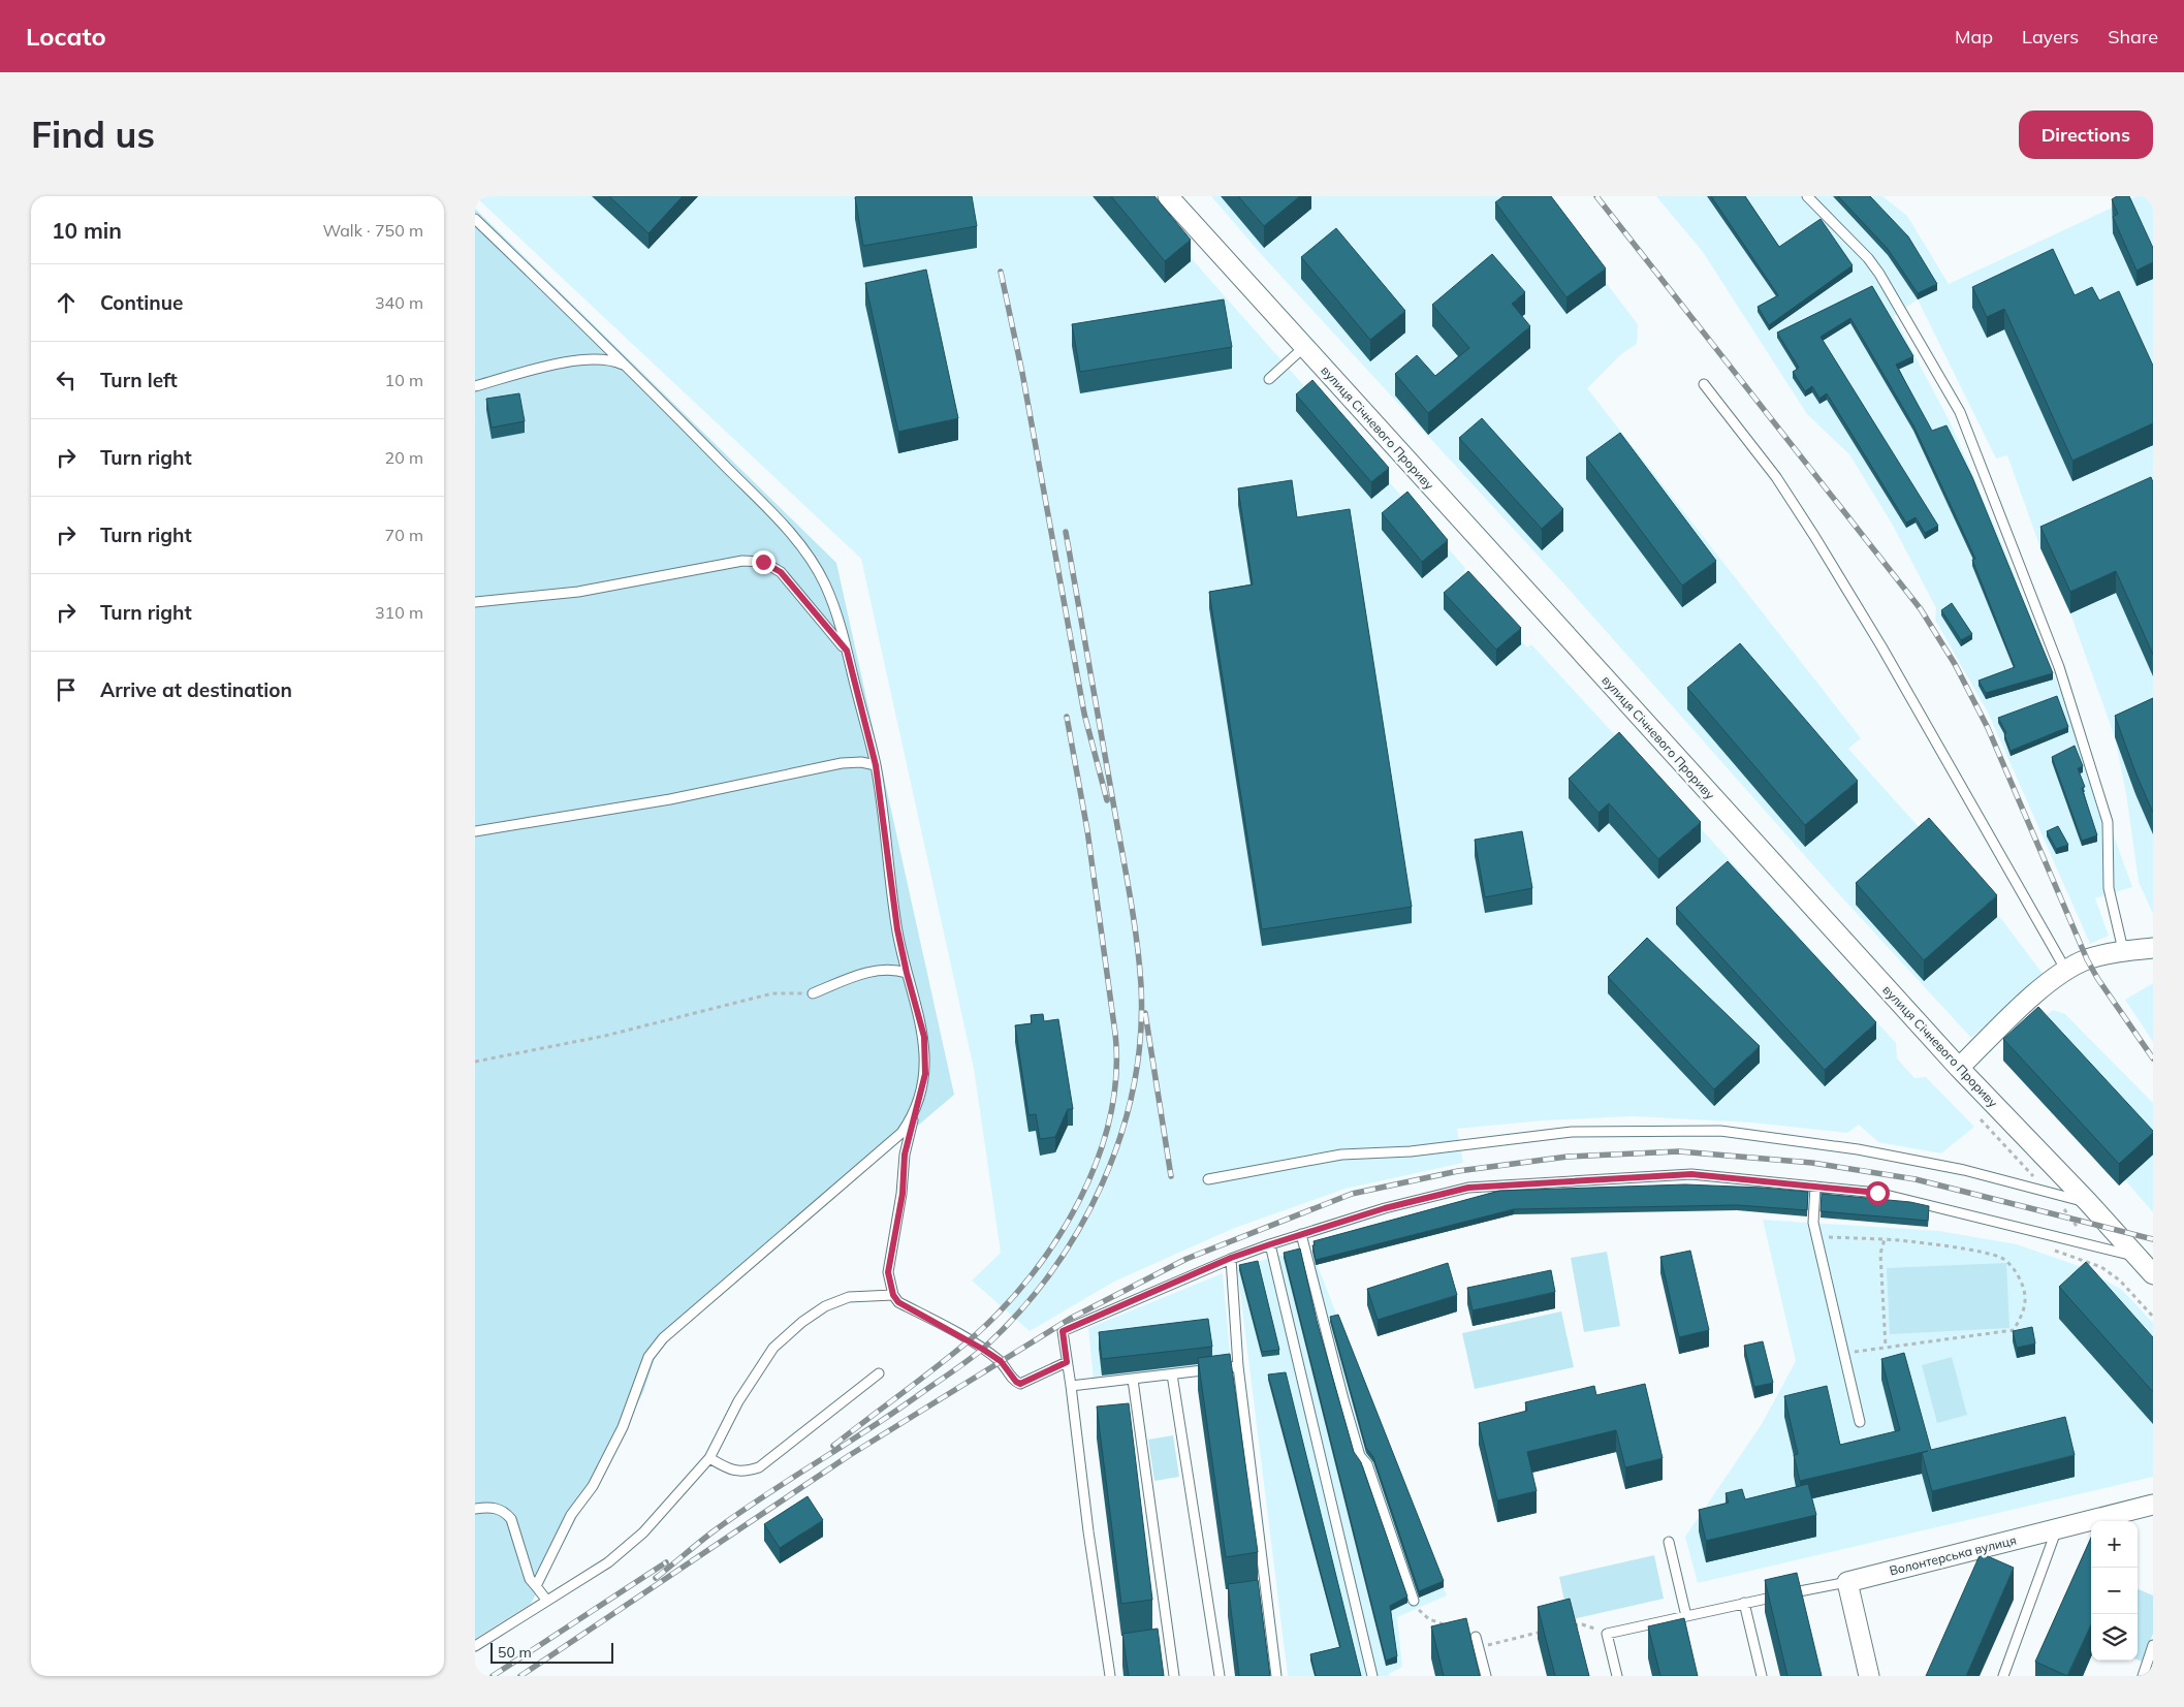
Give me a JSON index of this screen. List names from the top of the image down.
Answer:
{
  "streets": {
    "street": ["вулиця Січневого Прориву", "Волонтерська вулиця"]
  },
  "scale_bar": "50 m",
  "page": {
    "header": "Locato",
    "nav": ["Map", "Layers", "Share"],
    "buttons": "Directions",
    "title": "Find us",
    "heading": ["10 min", "Walk · 750 m"],
    "list": [
      ["Continue", "340 m"],
      ["Turn left", "10 m"],
      ["Turn right", "20 m"],
      ["Turn right", "70 m"],
      ["Turn right", "310 m"],
      "Arrive at destination"
    ],
    "map_buttons": ["+", "−"],
    "scale": "50 m"
  }
}
